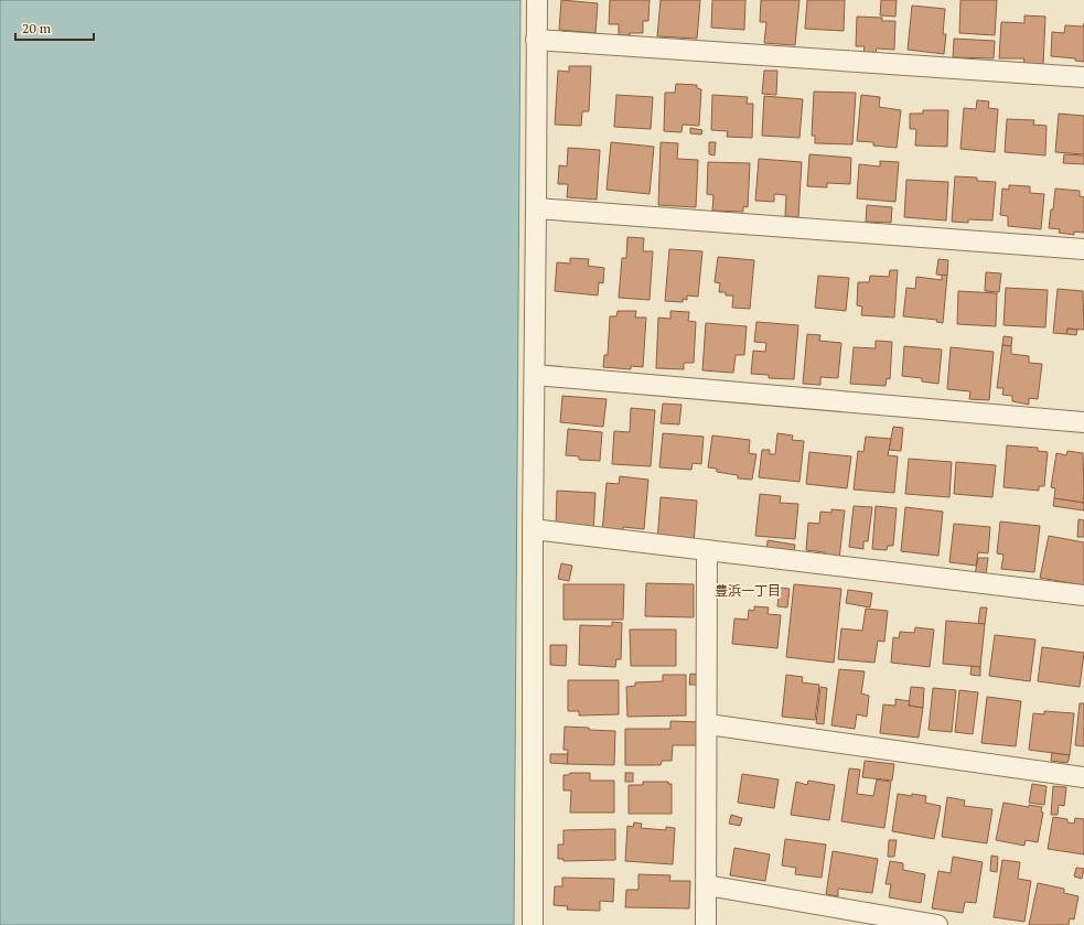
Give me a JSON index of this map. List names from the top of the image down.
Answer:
{
  "districts": ["豊浜一丁目"],
  "scale_bar": "20 m"
}
